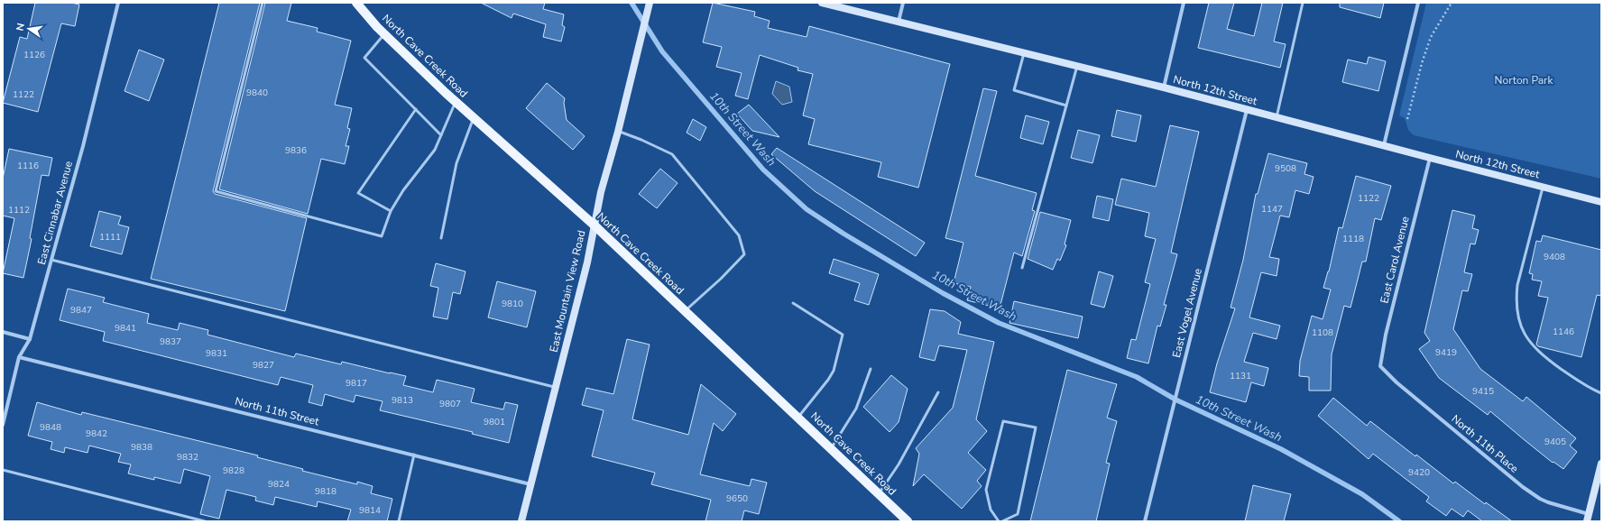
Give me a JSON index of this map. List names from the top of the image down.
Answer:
{
  "streets": {
    "main road": ["North Cave Creek Road"],
    "street": [
      "North 12th Street",
      "East Cinnabar Avenue",
      "East Carol Avenue",
      "East Mountain View Road",
      "East Vogel Avenue",
      "North 11th Street",
      "North 11th Place"
    ]
  },
  "crossings": [
    ["North Cave Creek Road", "East Mountain View Road"],
    ["North 12th Street", "East Carol Avenue"],
    ["North 12th Street", "East Vogel Avenue"],
    ["East Cinnabar Avenue", "North 11th Street"],
    ["East Carol Avenue", "North 11th Place"],
    ["East Mountain View Road", "North 11th Street"]
  ],
  "water": ["10th Street Wash"],
  "parks": ["Norton Park"],
  "house_numbers": [
    "1126",
    "9840",
    "1122",
    "9836",
    "1116",
    "9508",
    "1122",
    "1147",
    "1112",
    "1111",
    "1118",
    "9408",
    "9810",
    "9847",
    "9841",
    "1146",
    "1108",
    "9837",
    "9419",
    "9831",
    "9827",
    "1131",
    "9817",
    "9415",
    "9813",
    "9807",
    "9801",
    "9848",
    "9842",
    "9405",
    "9838",
    "9832",
    "9828",
    "9420",
    "9824",
    "9818",
    "9650",
    "9814"
  ],
  "north": "left"
}
